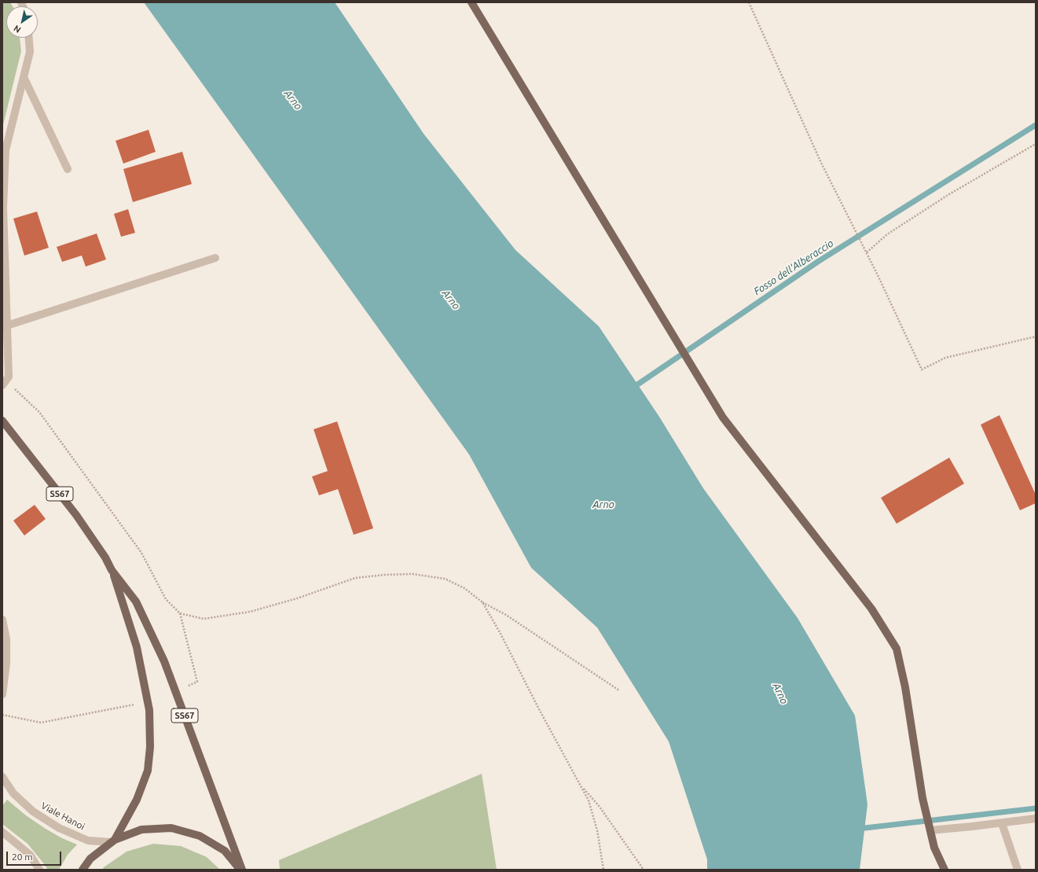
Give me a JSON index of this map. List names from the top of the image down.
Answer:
{
  "streets": {
    "main road": ["SS67", "Viale Hanoi"]
  },
  "crossings": [
    ["SS67", "Viale Hanoi"]
  ],
  "water": ["Arno", "Fosso dell'Alberaccio"],
  "scale_bar": "20 m",
  "north": "bottom left"
}
